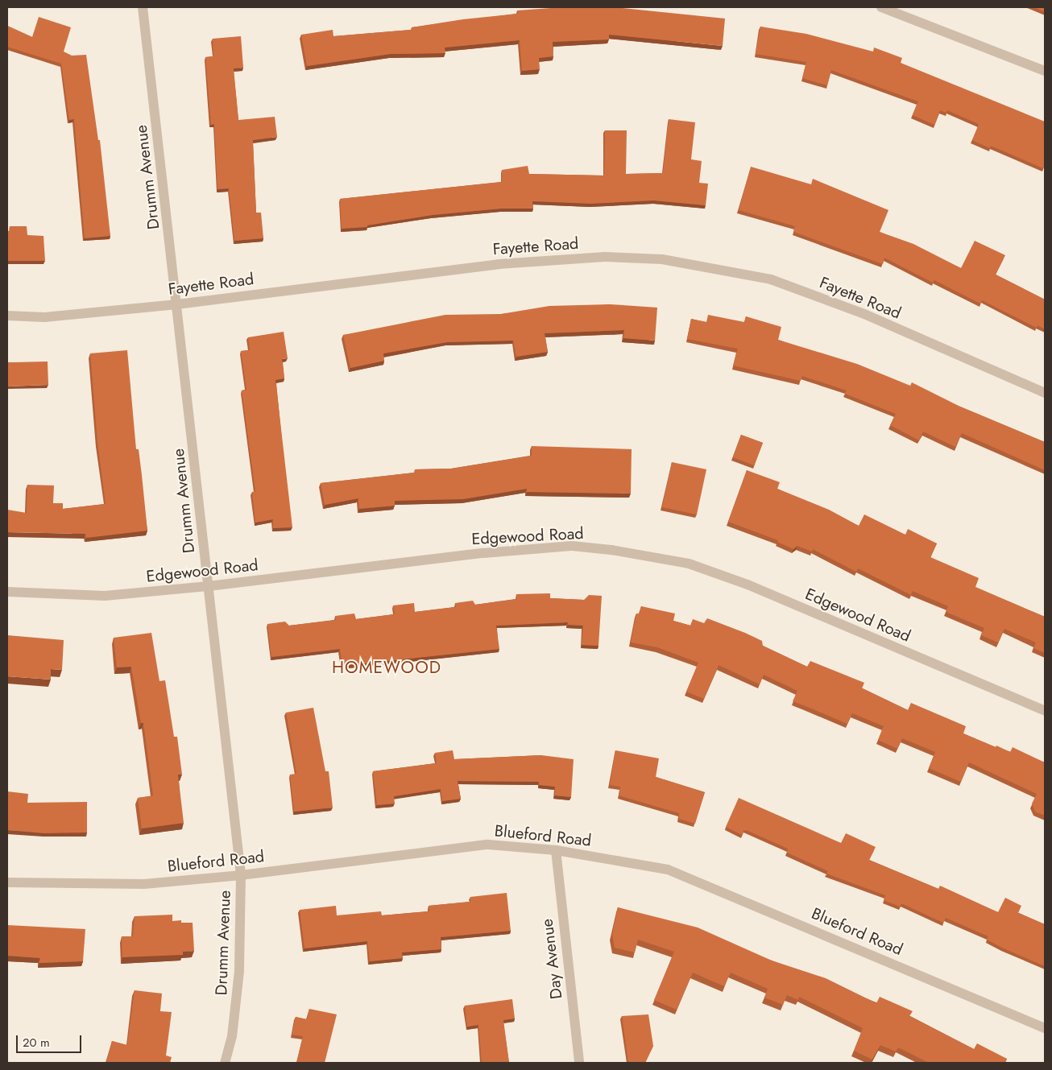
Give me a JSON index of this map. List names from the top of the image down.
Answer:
{
  "streets": {
    "street": [
      "Drumm Avenue",
      "Fayette Road",
      "Edgewood Road",
      "Blueford Road",
      "Day Avenue"
    ]
  },
  "crossings": [
    ["Drumm Avenue", "Fayette Road"],
    ["Drumm Avenue", "Edgewood Road"],
    ["Drumm Avenue", "Blueford Road"],
    ["Blueford Road", "Day Avenue"]
  ],
  "districts": ["HOMEWOOD"],
  "scale_bar": "20 m"
}
